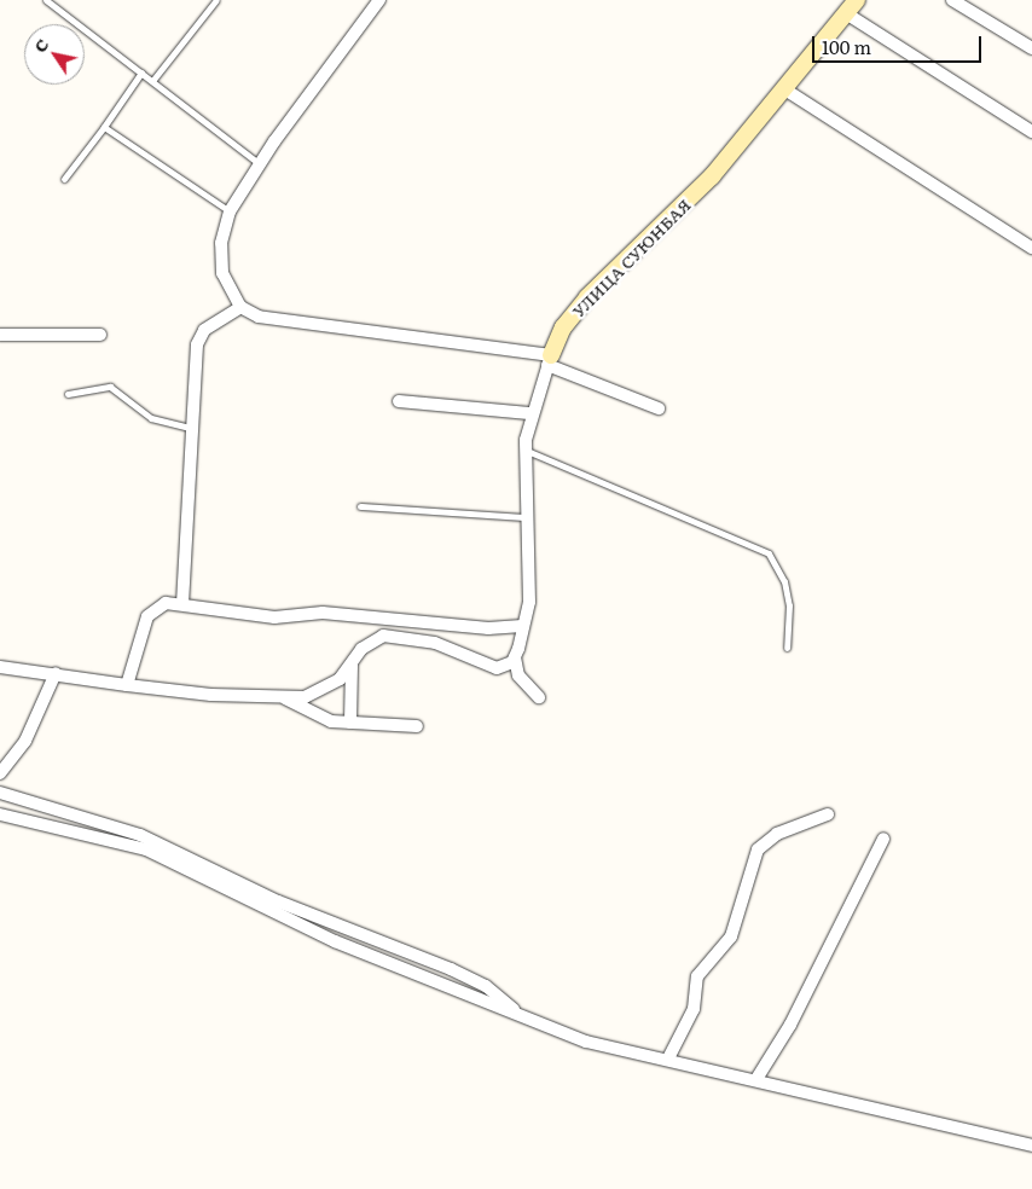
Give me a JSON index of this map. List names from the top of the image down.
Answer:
{
  "streets": {
    "street": ["УЛИЦА СУЮНБАЯ"]
  },
  "scale_bar": "100 m",
  "north": "top left"
}
